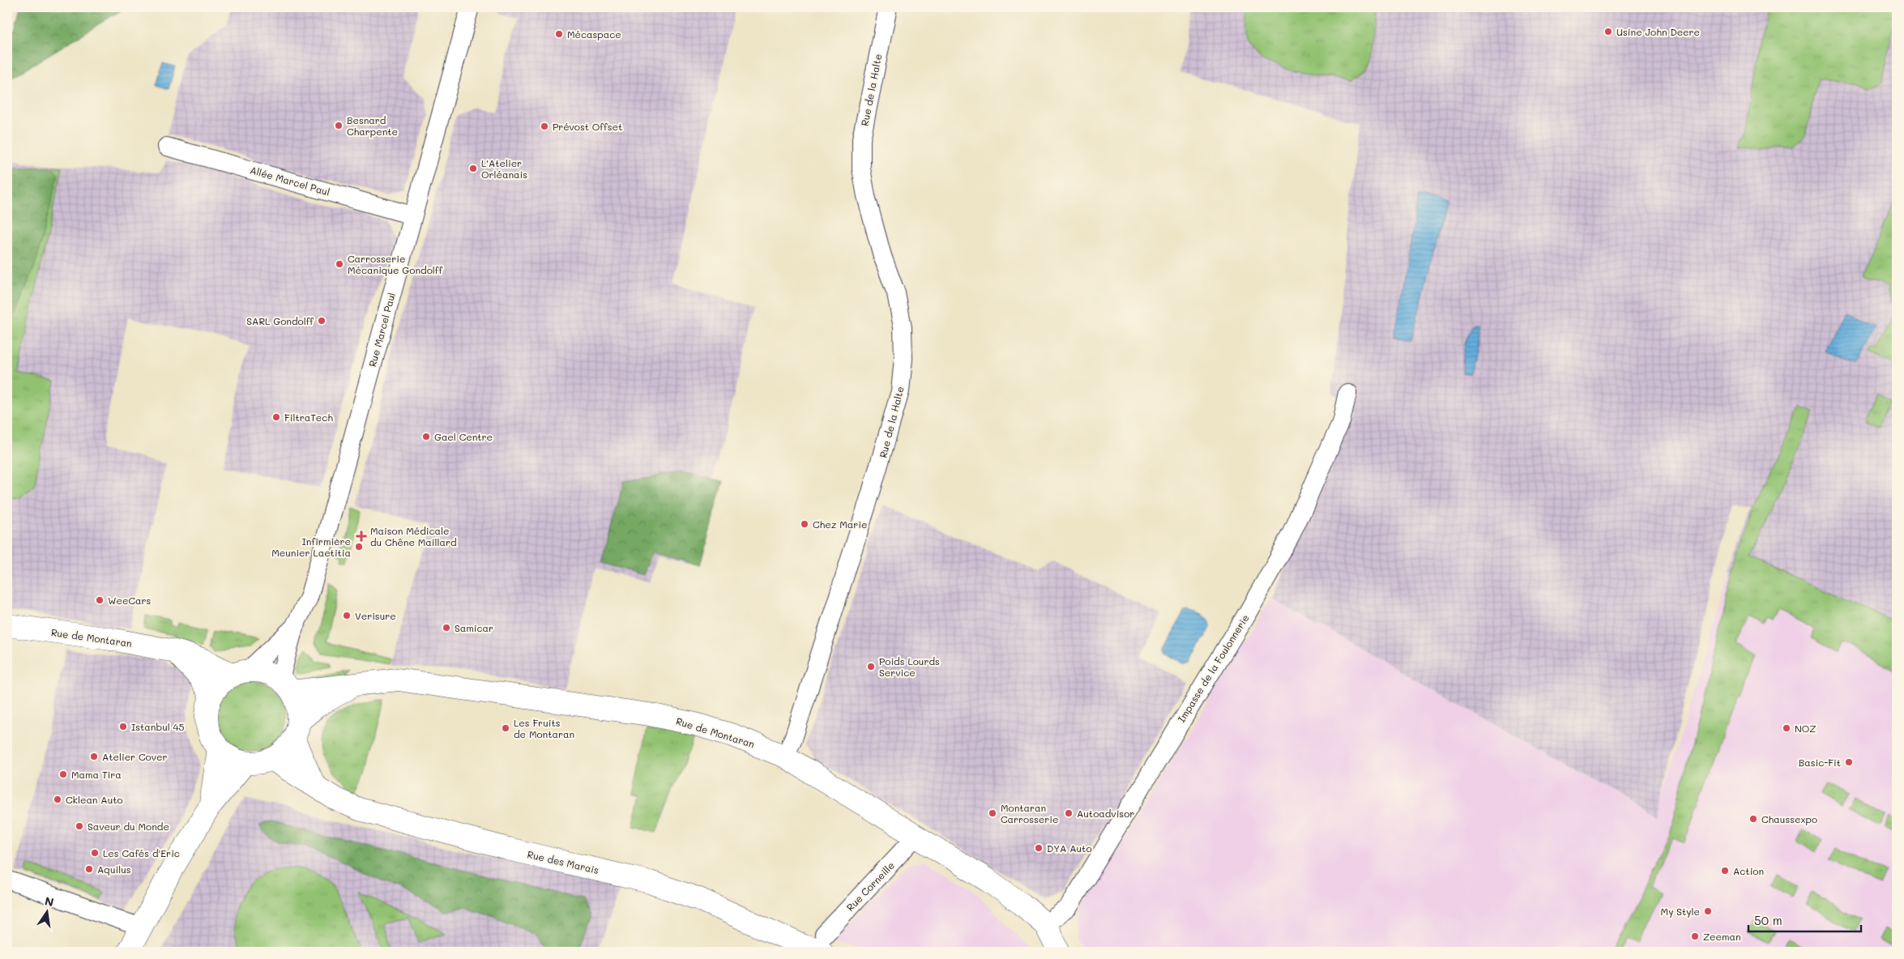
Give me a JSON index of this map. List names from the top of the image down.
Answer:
{
  "streets": {
    "street": [
      "Rue de la Halte",
      "Allée Marcel Paul",
      "Rue Marcel Paul",
      "Rue de Montaran",
      "Impasse de la Foulonnerie",
      "Rue des Marais",
      "Rue Corneille"
    ]
  },
  "crossings": [
    ["Rue de la Halte", "Rue de Montaran"],
    ["Allée Marcel Paul", "Rue Marcel Paul"],
    ["Rue Marcel Paul", "Rue de Montaran"],
    ["Rue Marcel Paul", "Rue des Marais"],
    ["Rue de Montaran", "Impasse de la Foulonnerie"],
    ["Rue de Montaran", "Rue des Marais"],
    ["Rue de Montaran", "Rue Corneille"],
    ["Rue des Marais", "Rue Corneille"]
  ],
  "places": {
    "other": [
      "Usine John Deere",
      "Mécaspace",
      "Besnard Charpente",
      "Prévost Offset",
      "L'Atelier Orléanais",
      "Carrosserie Mécanique Gondolff",
      "SARL Gondolff",
      "FiltraTech",
      "Gael Centre",
      "Chez Marie",
      "Infirmière Meunier Laetitia",
      "WeeCars",
      "Verisure",
      "Samicar",
      "Poids Lourds Service",
      "Istanbul 45",
      "Les Fruits de Montaran",
      "NOZ",
      "Atelier Cover",
      "Basic-Fit",
      "Mama Tira",
      "Cklean Auto",
      "Montaran Carrosserie",
      "Autoadvisor",
      "Chaussexpo",
      "Saveur du Monde",
      "DYA Auto",
      "Les Cafés d'Eric",
      "Aquilus",
      "Action",
      "My Style",
      "Zeeman"
    ],
    "health": ["Maison Médicale du Chêne Maillard"]
  },
  "scale_bar": "50 m",
  "north": "top"
}
